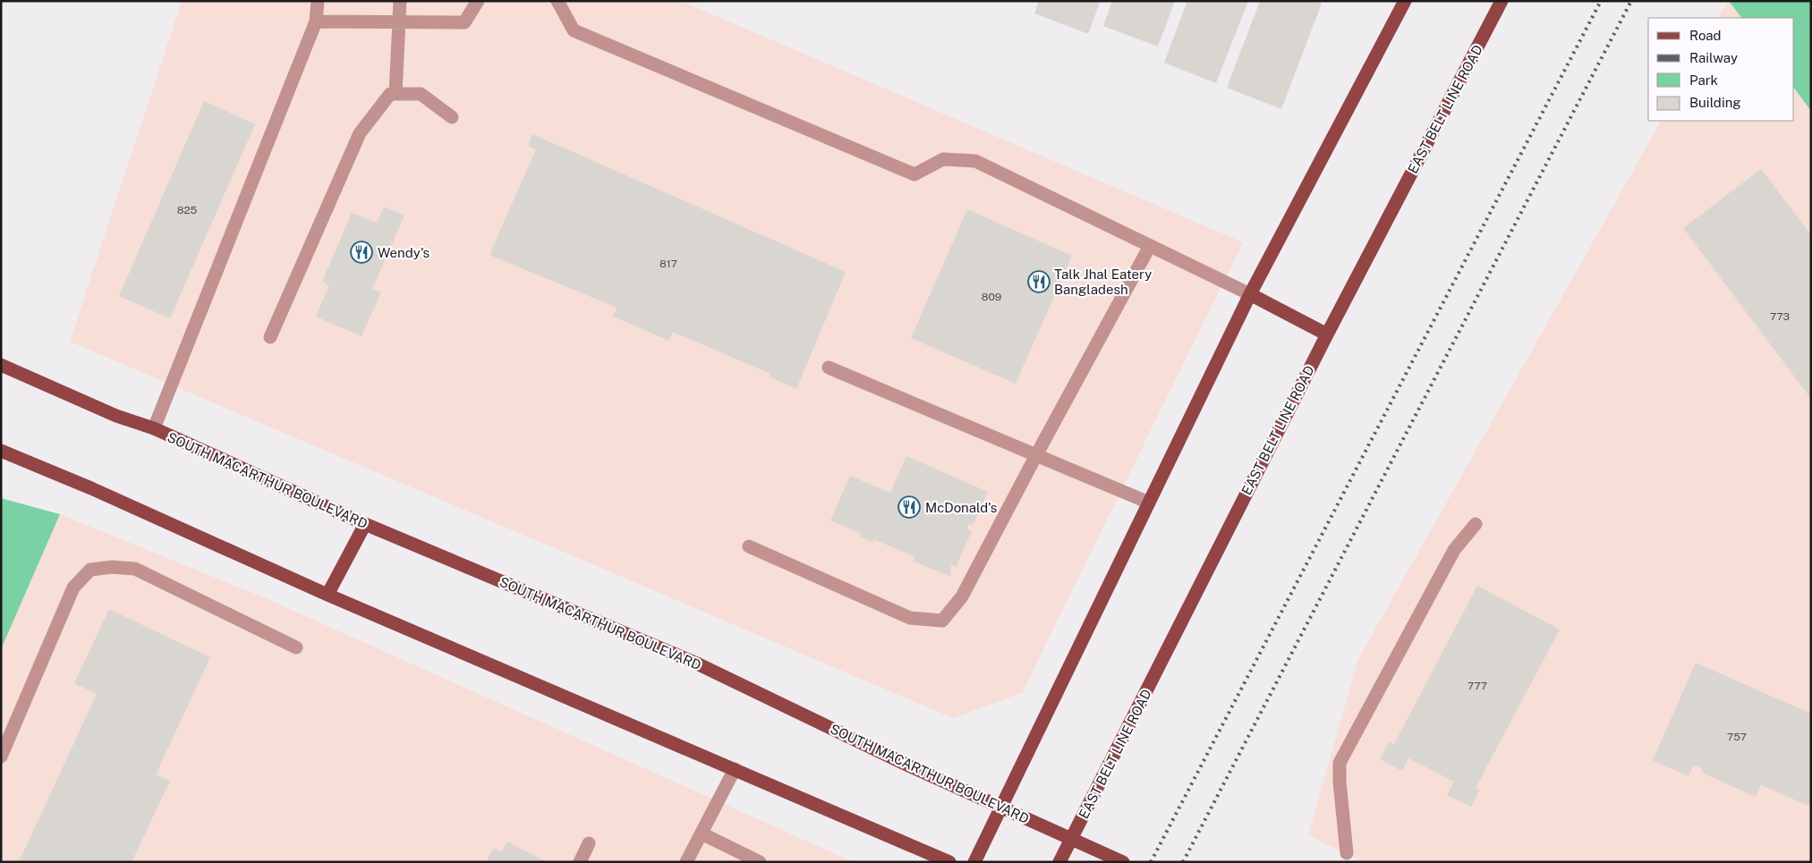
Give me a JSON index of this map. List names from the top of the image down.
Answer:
{
  "streets": {
    "main road": ["EAST BELT LINE ROAD", "SOUTH MACARTHUR BOULEVARD"]
  },
  "crossings": [
    ["EAST BELT LINE ROAD", "SOUTH MACARTHUR BOULEVARD"]
  ],
  "places": {
    "restaurant": ["Wendy's", "Talk Jhal Eatery Bangladesh", "McDonald's"]
  },
  "house_numbers": [
    "825",
    "817",
    "809",
    "773",
    "777",
    "757"
  ],
  "legend": [
    "Road",
    "Railway",
    "Park",
    "Building"
  ]
}
